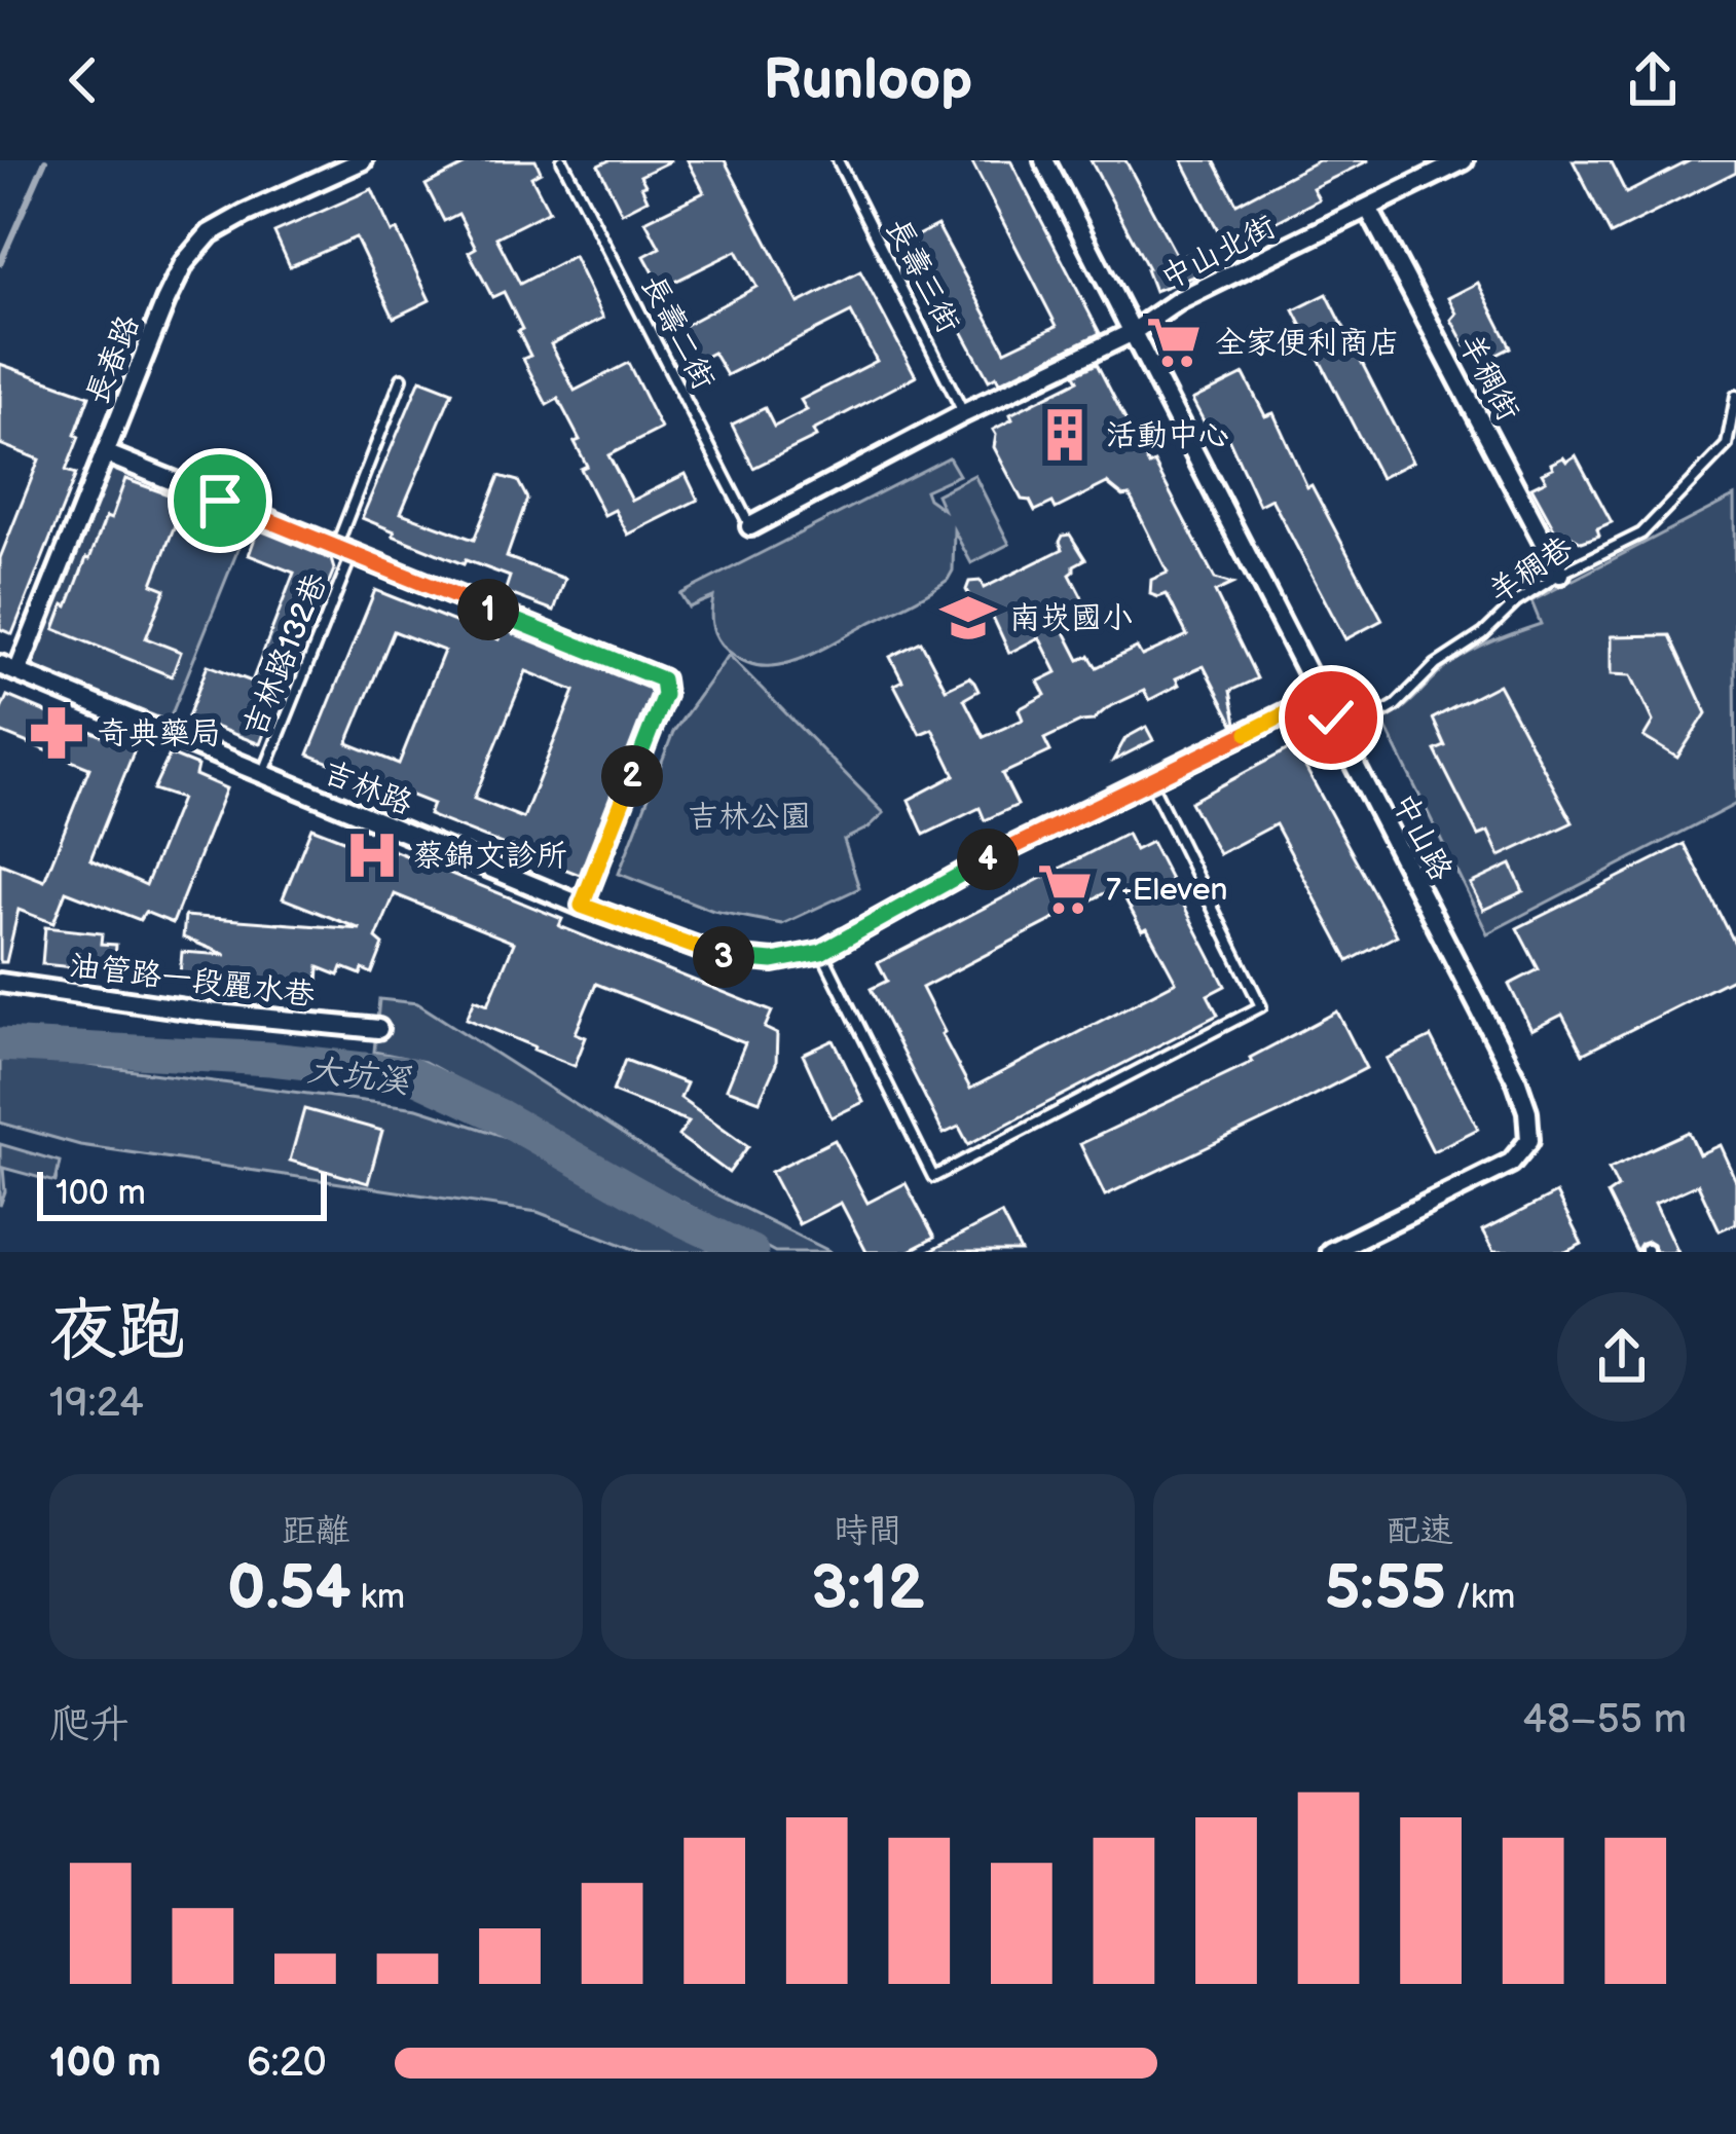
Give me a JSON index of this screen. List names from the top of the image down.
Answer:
{
  "streets": {
    "street": [
      "中山北街",
      "長春路",
      "羊稠街",
      "吉林路",
      "中山路",
      "油管路一段麗水巷"
    ],
    "lane": [
      "長壽三街",
      "長壽二街",
      "羊稠巷",
      "吉林路132巷"
    ]
  },
  "crossings": [
    ["中山北街", "長壽三街"],
    ["中山北街", "長壽二街"],
    ["中山北街", "羊稠街"],
    ["中山北街", "中山路"],
    ["長春路", "吉林路"],
    ["羊稠街", "羊稠巷"],
    ["羊稠巷", "中山路"],
    ["吉林路132巷", "吉林路"],
    ["吉林路", "中山路"]
  ],
  "water": ["大坑溪"],
  "parks": ["吉林公園"],
  "places": {
    "supermarket": ["全家便利商店", "7-Eleven"],
    "building": ["活動中心"],
    "school or university": ["南崁國小"],
    "pharmacy": ["奇典藥局"],
    "hospital": ["蔡錦文診所"]
  },
  "scale_bar": "100 m",
  "page": {
    "header": "Runloop",
    "pins": [
      "1",
      "2",
      "4",
      "3"
    ],
    "scale": "100 m",
    "heading": ["夜跑", "19:24"],
    "stats": [
      ["距離", "0.54 km"],
      ["時間", "3:12"],
      ["配速", "5:55 /km"]
    ],
    "chart": ["爬升", "48–55 m"],
    "list": [
      {
        "name": "100 m",
        "note": "6:20"
      }
    ]
  }
}
